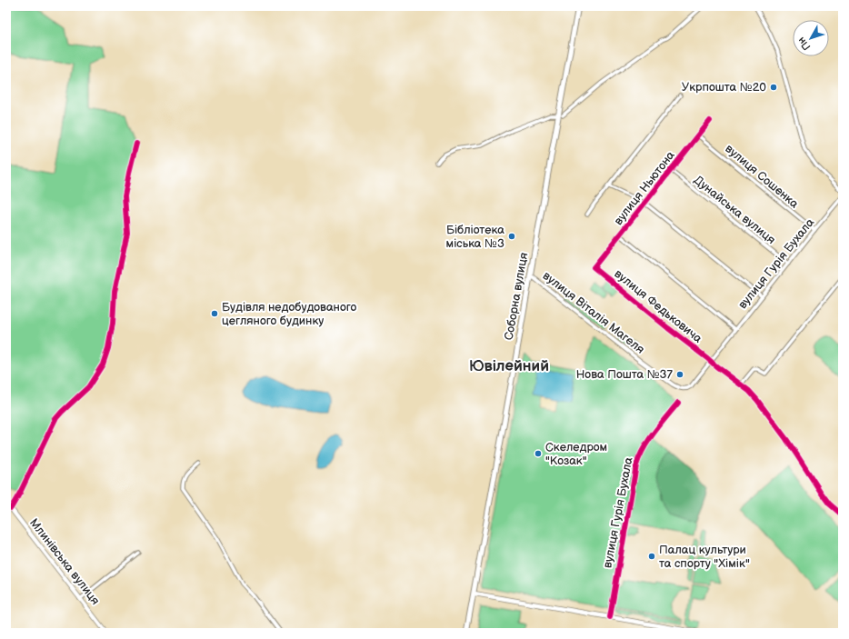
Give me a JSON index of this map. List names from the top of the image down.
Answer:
{
  "streets": {
    "main road": ["Соборна вулиця"],
    "street": [
      "вулиця Сошенка",
      "вулиця Ньютона",
      "Дунайська вулиця",
      "вулиця Гурія Бухала",
      "вулиця Федьковича",
      "вулиця Віталія Магеля",
      "Млинівська вулиця"
    ]
  },
  "crossings": [
    ["вулиця Сошенка", "вулиця Ньютона"],
    ["вулиця Сошенка", "вулиця Гурія Бухала"],
    ["вулиця Ньютона", "Дунайська вулиця"],
    ["вулиця Ньютона", "вулиця Федьковича"],
    ["Дунайська вулиця", "вулиця Гурія Бухала"],
    ["вулиця Гурія Бухала", "вулиця Федьковича"],
    ["вулиця Гурія Бухала", "вулиця Віталія Магеля"],
    ["Соборна вулиця", "вулиця Віталія Магеля"]
  ],
  "districts": ["Ювілейний"],
  "places": [
    "Укрпошта №20",
    "Бібліотека міська №3",
    "Будівля недобудованого цегляного будинку",
    "Нова Пошта №37",
    "Скеледром \"Козак\"",
    "Палац культури та спорту \"Хімік\""
  ],
  "north": "bottom left"
}
